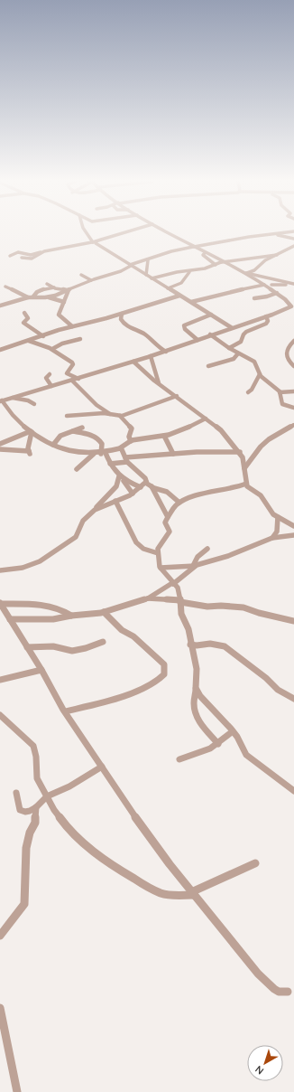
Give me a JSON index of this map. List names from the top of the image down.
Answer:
{
  "north": "bottom left"
}
